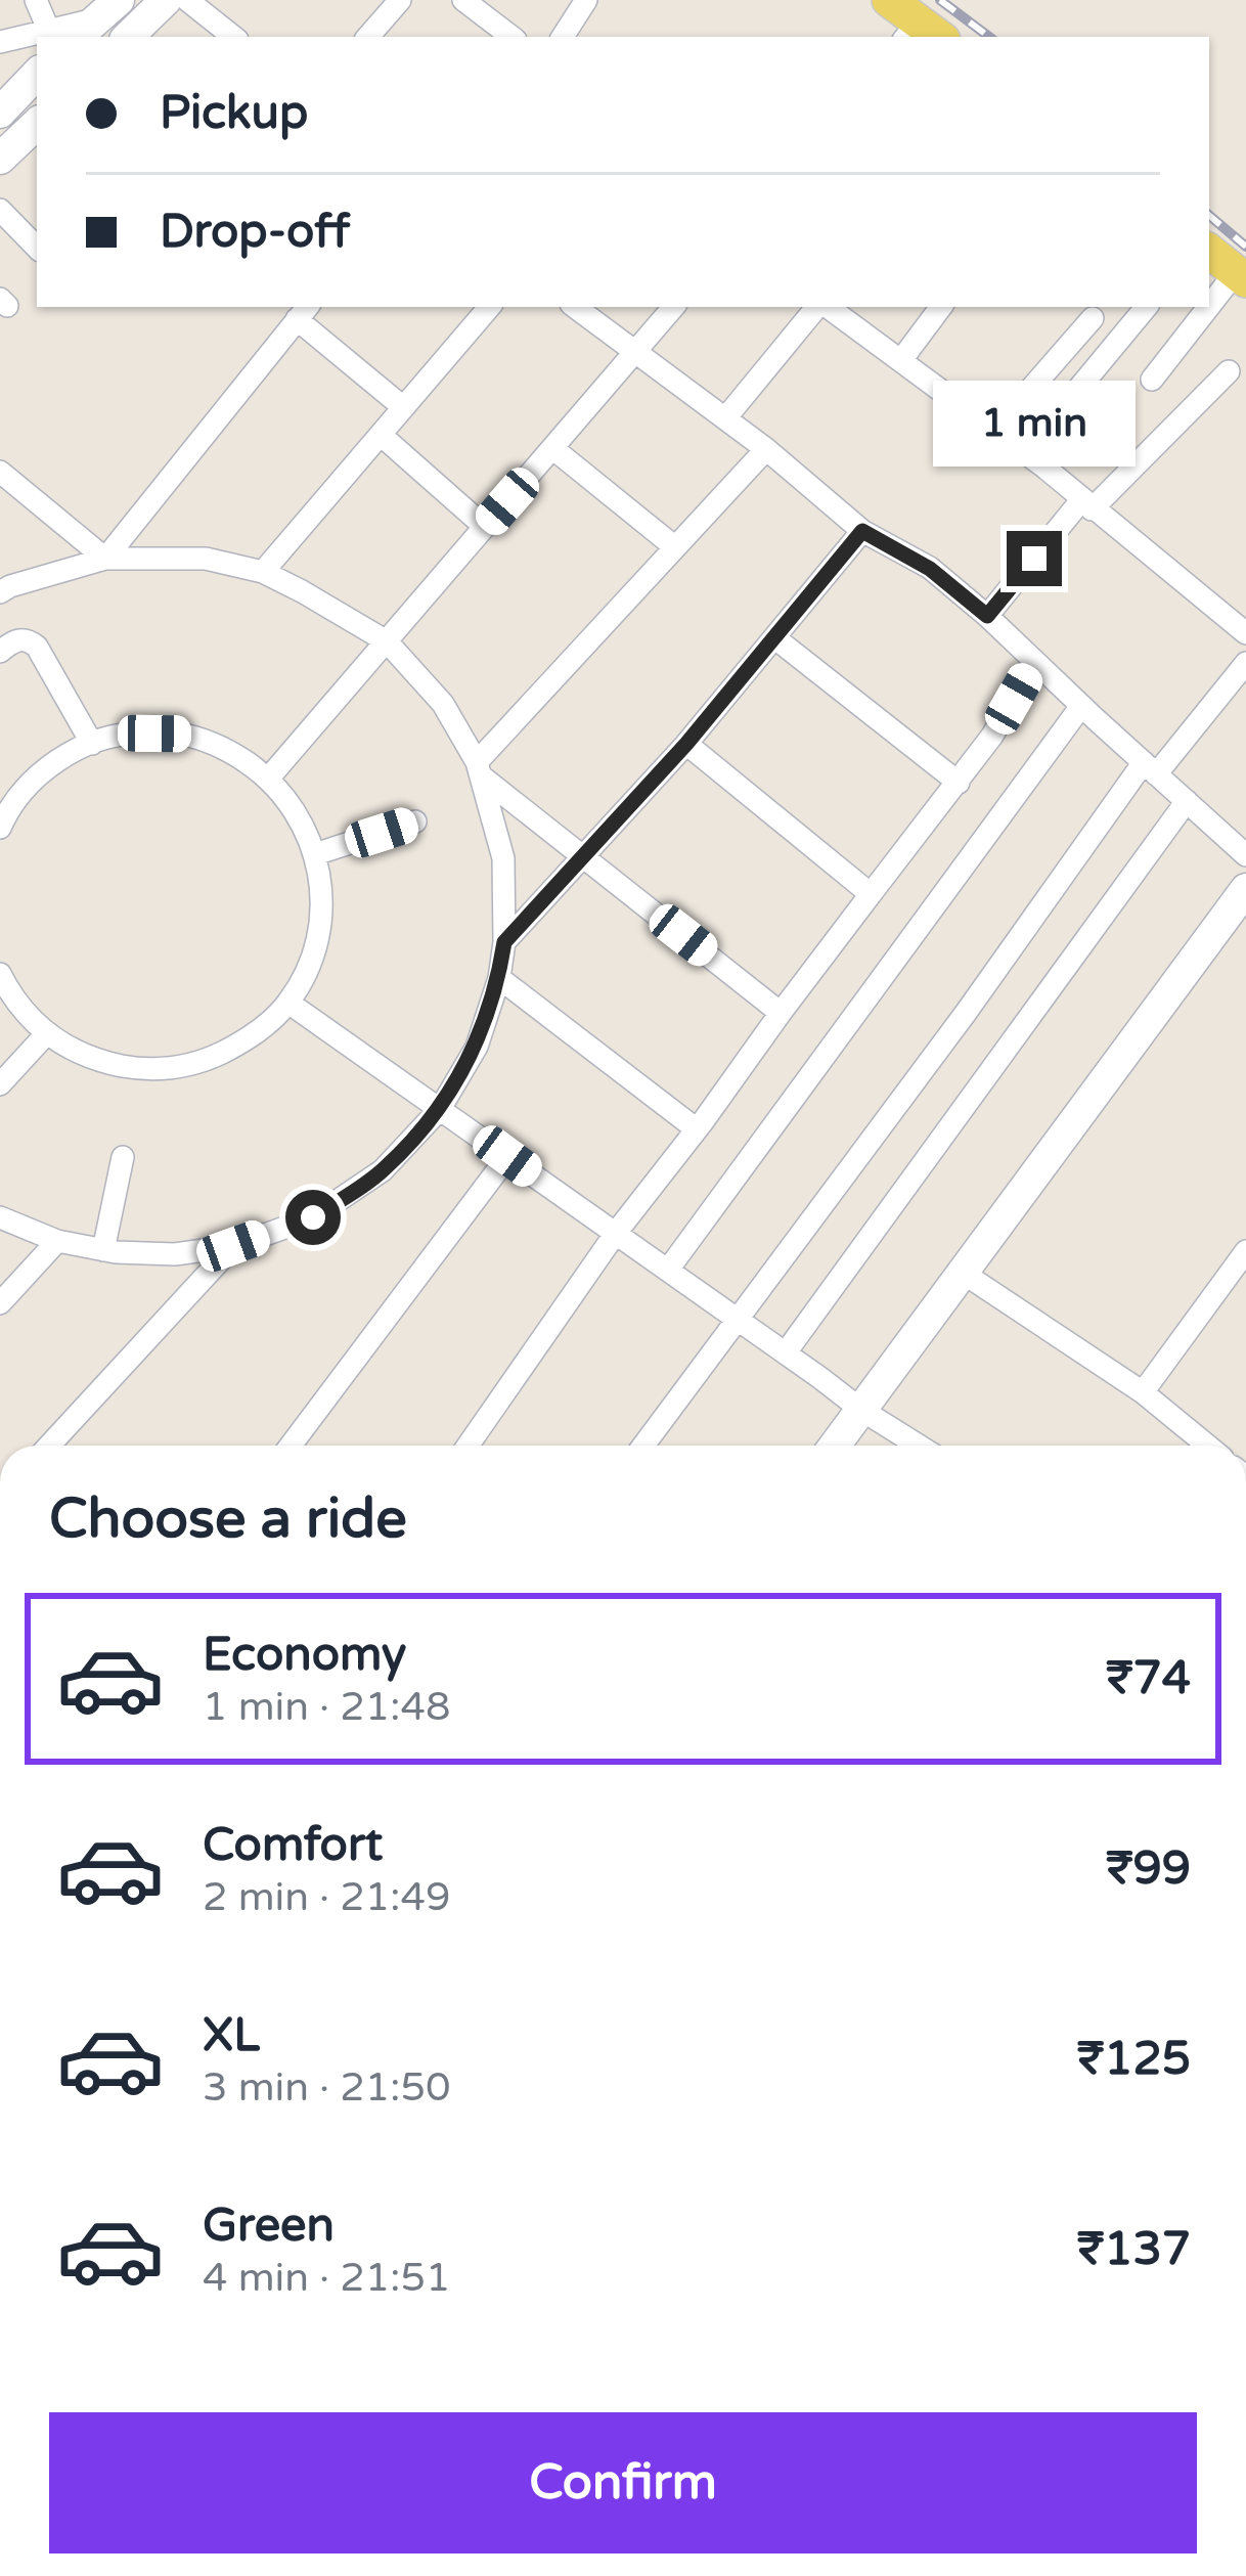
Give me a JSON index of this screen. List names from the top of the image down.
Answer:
{
  "page": {
    "banner": ["Pickup", "Drop-off"],
    "bubble": "1 min",
    "heading": "Choose a ride",
    "list": [
      {
        "name": "Economy",
        "note": "1 min · 21:48",
        "value": "₹74"
      },
      {
        "name": "Comfort",
        "note": "2 min · 21:49",
        "value": "₹99"
      },
      {
        "name": "XL",
        "note": "3 min · 21:50",
        "value": "₹125"
      },
      {
        "name": "Green",
        "note": "4 min · 21:51",
        "value": "₹137"
      }
    ],
    "buttons": "Confirm"
  }
}
